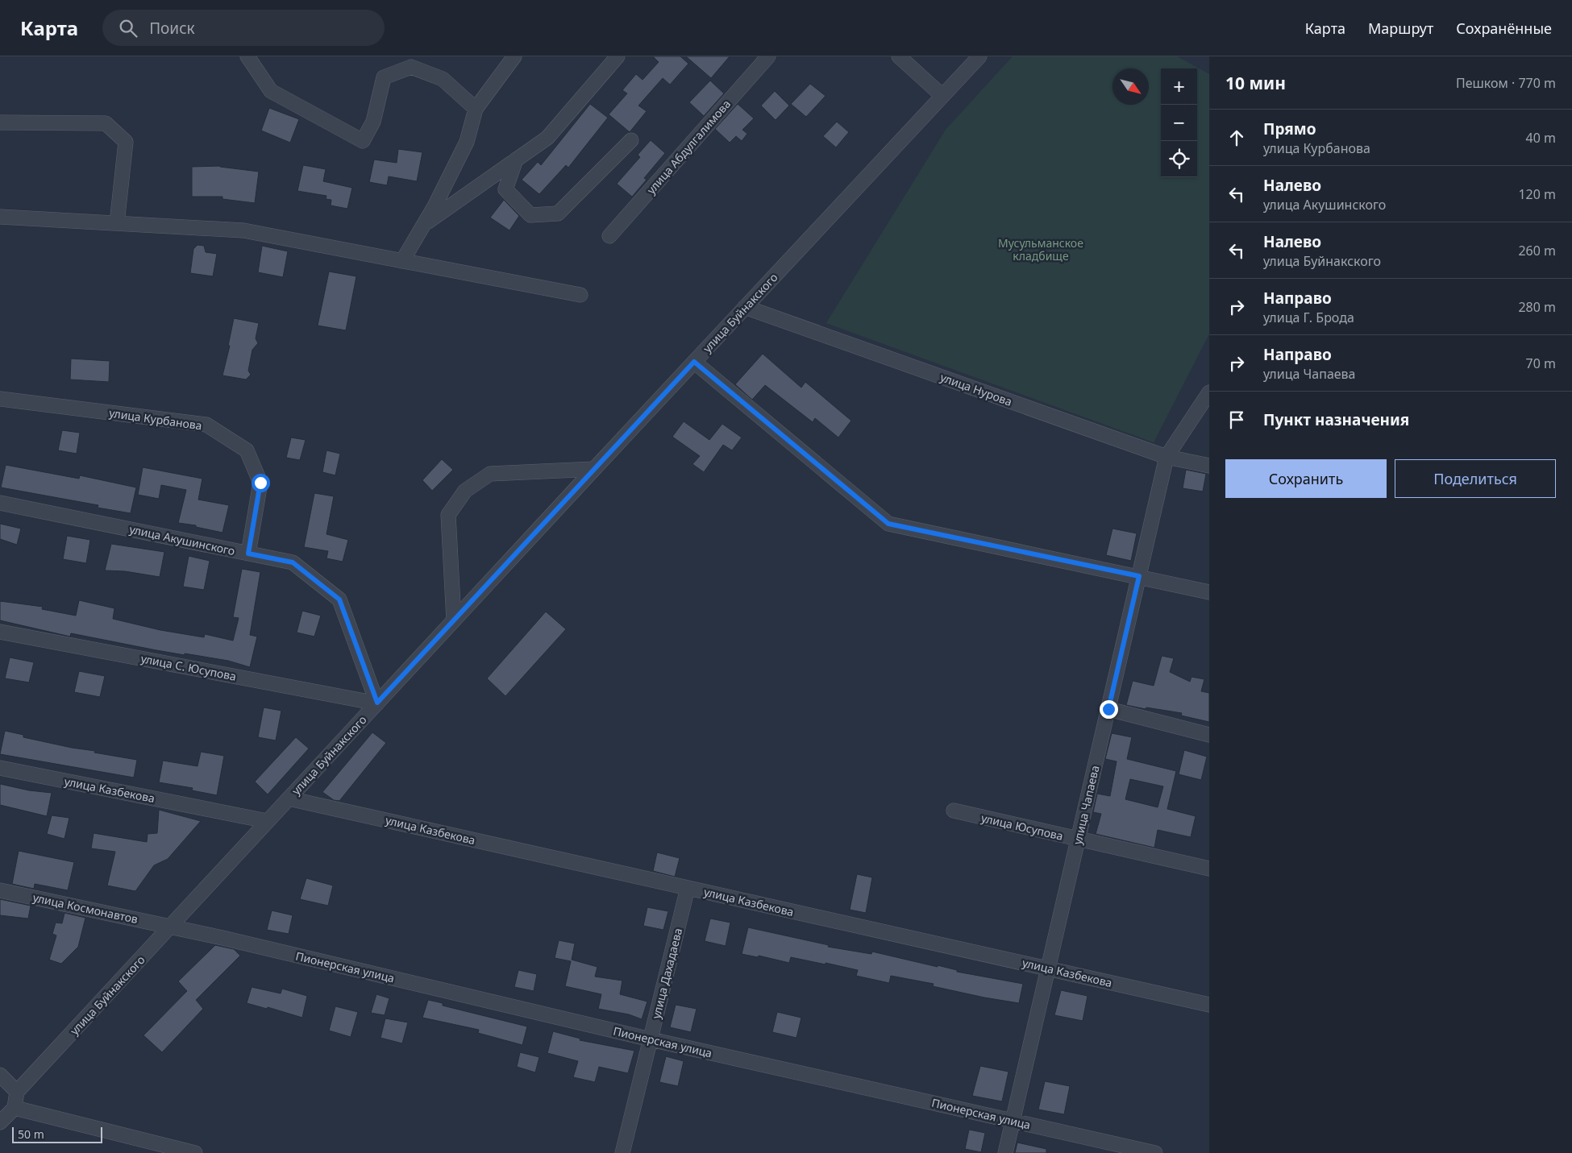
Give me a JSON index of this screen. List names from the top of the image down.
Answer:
{
  "streets": {
    "street": [
      "улица Абдулгалимова",
      "улица Буйнакского",
      "улица Нурова",
      "улица Курбанова",
      "улица Акушинского",
      "улица С. Юсупова",
      "улица Казбекова",
      "улица Чапаева",
      "улица Юсупова",
      "улица Космонавтов",
      "Пионерская улица",
      "улица Дахадаева"
    ]
  },
  "crossings": [
    ["улица Буйнакского", "улица Нурова"],
    ["улица Буйнакского", "улица Акушинского"],
    ["улица Буйнакского", "улица С. Юсупова"],
    ["улица Буйнакского", "улица Казбекова"],
    ["улица Буйнакского", "улица Космонавтов"],
    ["улица Буйнакского", "Пионерская улица"],
    ["улица Нурова", "улица Чапаева"],
    ["улица Курбанова", "улица Акушинского"],
    ["улица Акушинского", "улица С. Юсупова"],
    ["улица Казбекова", "улица Чапаева"],
    ["улица Казбекова", "улица Дахадаева"],
    ["улица Чапаева", "улица Юсупова"],
    ["улица Чапаева", "Пионерская улица"],
    ["улица Космонавтов", "Пионерская улица"],
    ["Пионерская улица", "улица Дахадаева"]
  ],
  "parks": ["Мусульманское кладбище"],
  "scale_bar": "50 m",
  "north": "bottom right",
  "page": {
    "header": "Карта",
    "search": "Поиск",
    "nav": ["Карта", "Маршрут", "Сохранённые"],
    "heading": ["10 мин", "Пешком · 770 m"],
    "map_buttons": ["+", "−"],
    "list": [
      ["Прямо", "улица Курбанова", "40 m"],
      ["Налево", "улица Акушинского", "120 m"],
      ["Налево", "улица Буйнакского", "260 m"],
      ["Направо", "улица Г. Брода", "280 m"],
      ["Направо", "улица Чапаева", "70 m"],
      "Пункт назначения"
    ],
    "buttons": ["Сохранить", "Поделиться"],
    "scale": "50 m"
  }
}
